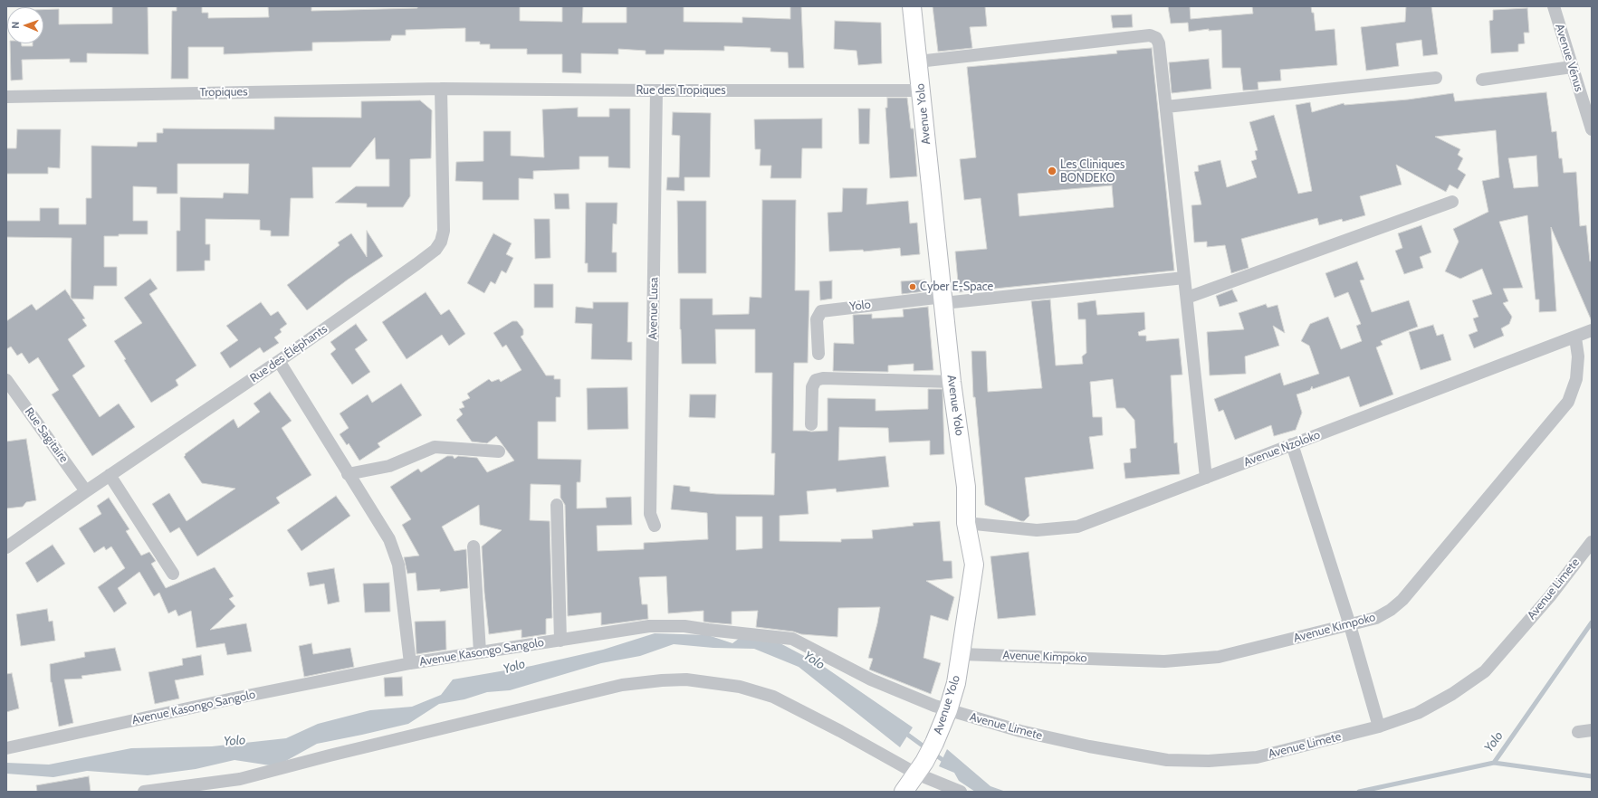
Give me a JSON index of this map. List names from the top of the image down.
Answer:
{
  "streets": {
    "street": [
      "Avenue Vénus",
      "Rue des Tropiques",
      "Tropiques",
      "Avenue Yolo",
      "Yolo",
      "Avenue Lusa",
      "Rue des Éléphants",
      "Rue Sagitaire",
      "Avenue Nzoloko",
      "Avenue Limete",
      "Avenue Kimpoko",
      "Avenue Kasongo Sangolo"
    ]
  },
  "crossings": [
    ["Rue des Tropiques", "Tropiques"],
    ["Rue des Tropiques", "Avenue Yolo"],
    ["Rue des Tropiques", "Avenue Lusa"],
    ["Rue des Tropiques", "Rue des Éléphants"],
    ["Tropiques", "Rue des Éléphants"],
    ["Avenue Yolo", "Yolo"],
    ["Avenue Yolo", "Avenue Nzoloko"],
    ["Avenue Yolo", "Avenue Limete"],
    ["Avenue Yolo", "Avenue Kimpoko"],
    ["Avenue Yolo", "Avenue Kasongo Sangolo"],
    ["Rue des Éléphants", "Rue Sagitaire"],
    ["Avenue Nzoloko", "Avenue Kimpoko"],
    ["Avenue Limete", "Avenue Kasongo Sangolo"]
  ],
  "water": ["Yolo"],
  "places": ["Les Cliniques BONDEKO", "Cyber E-Space"],
  "north": "left"
}
